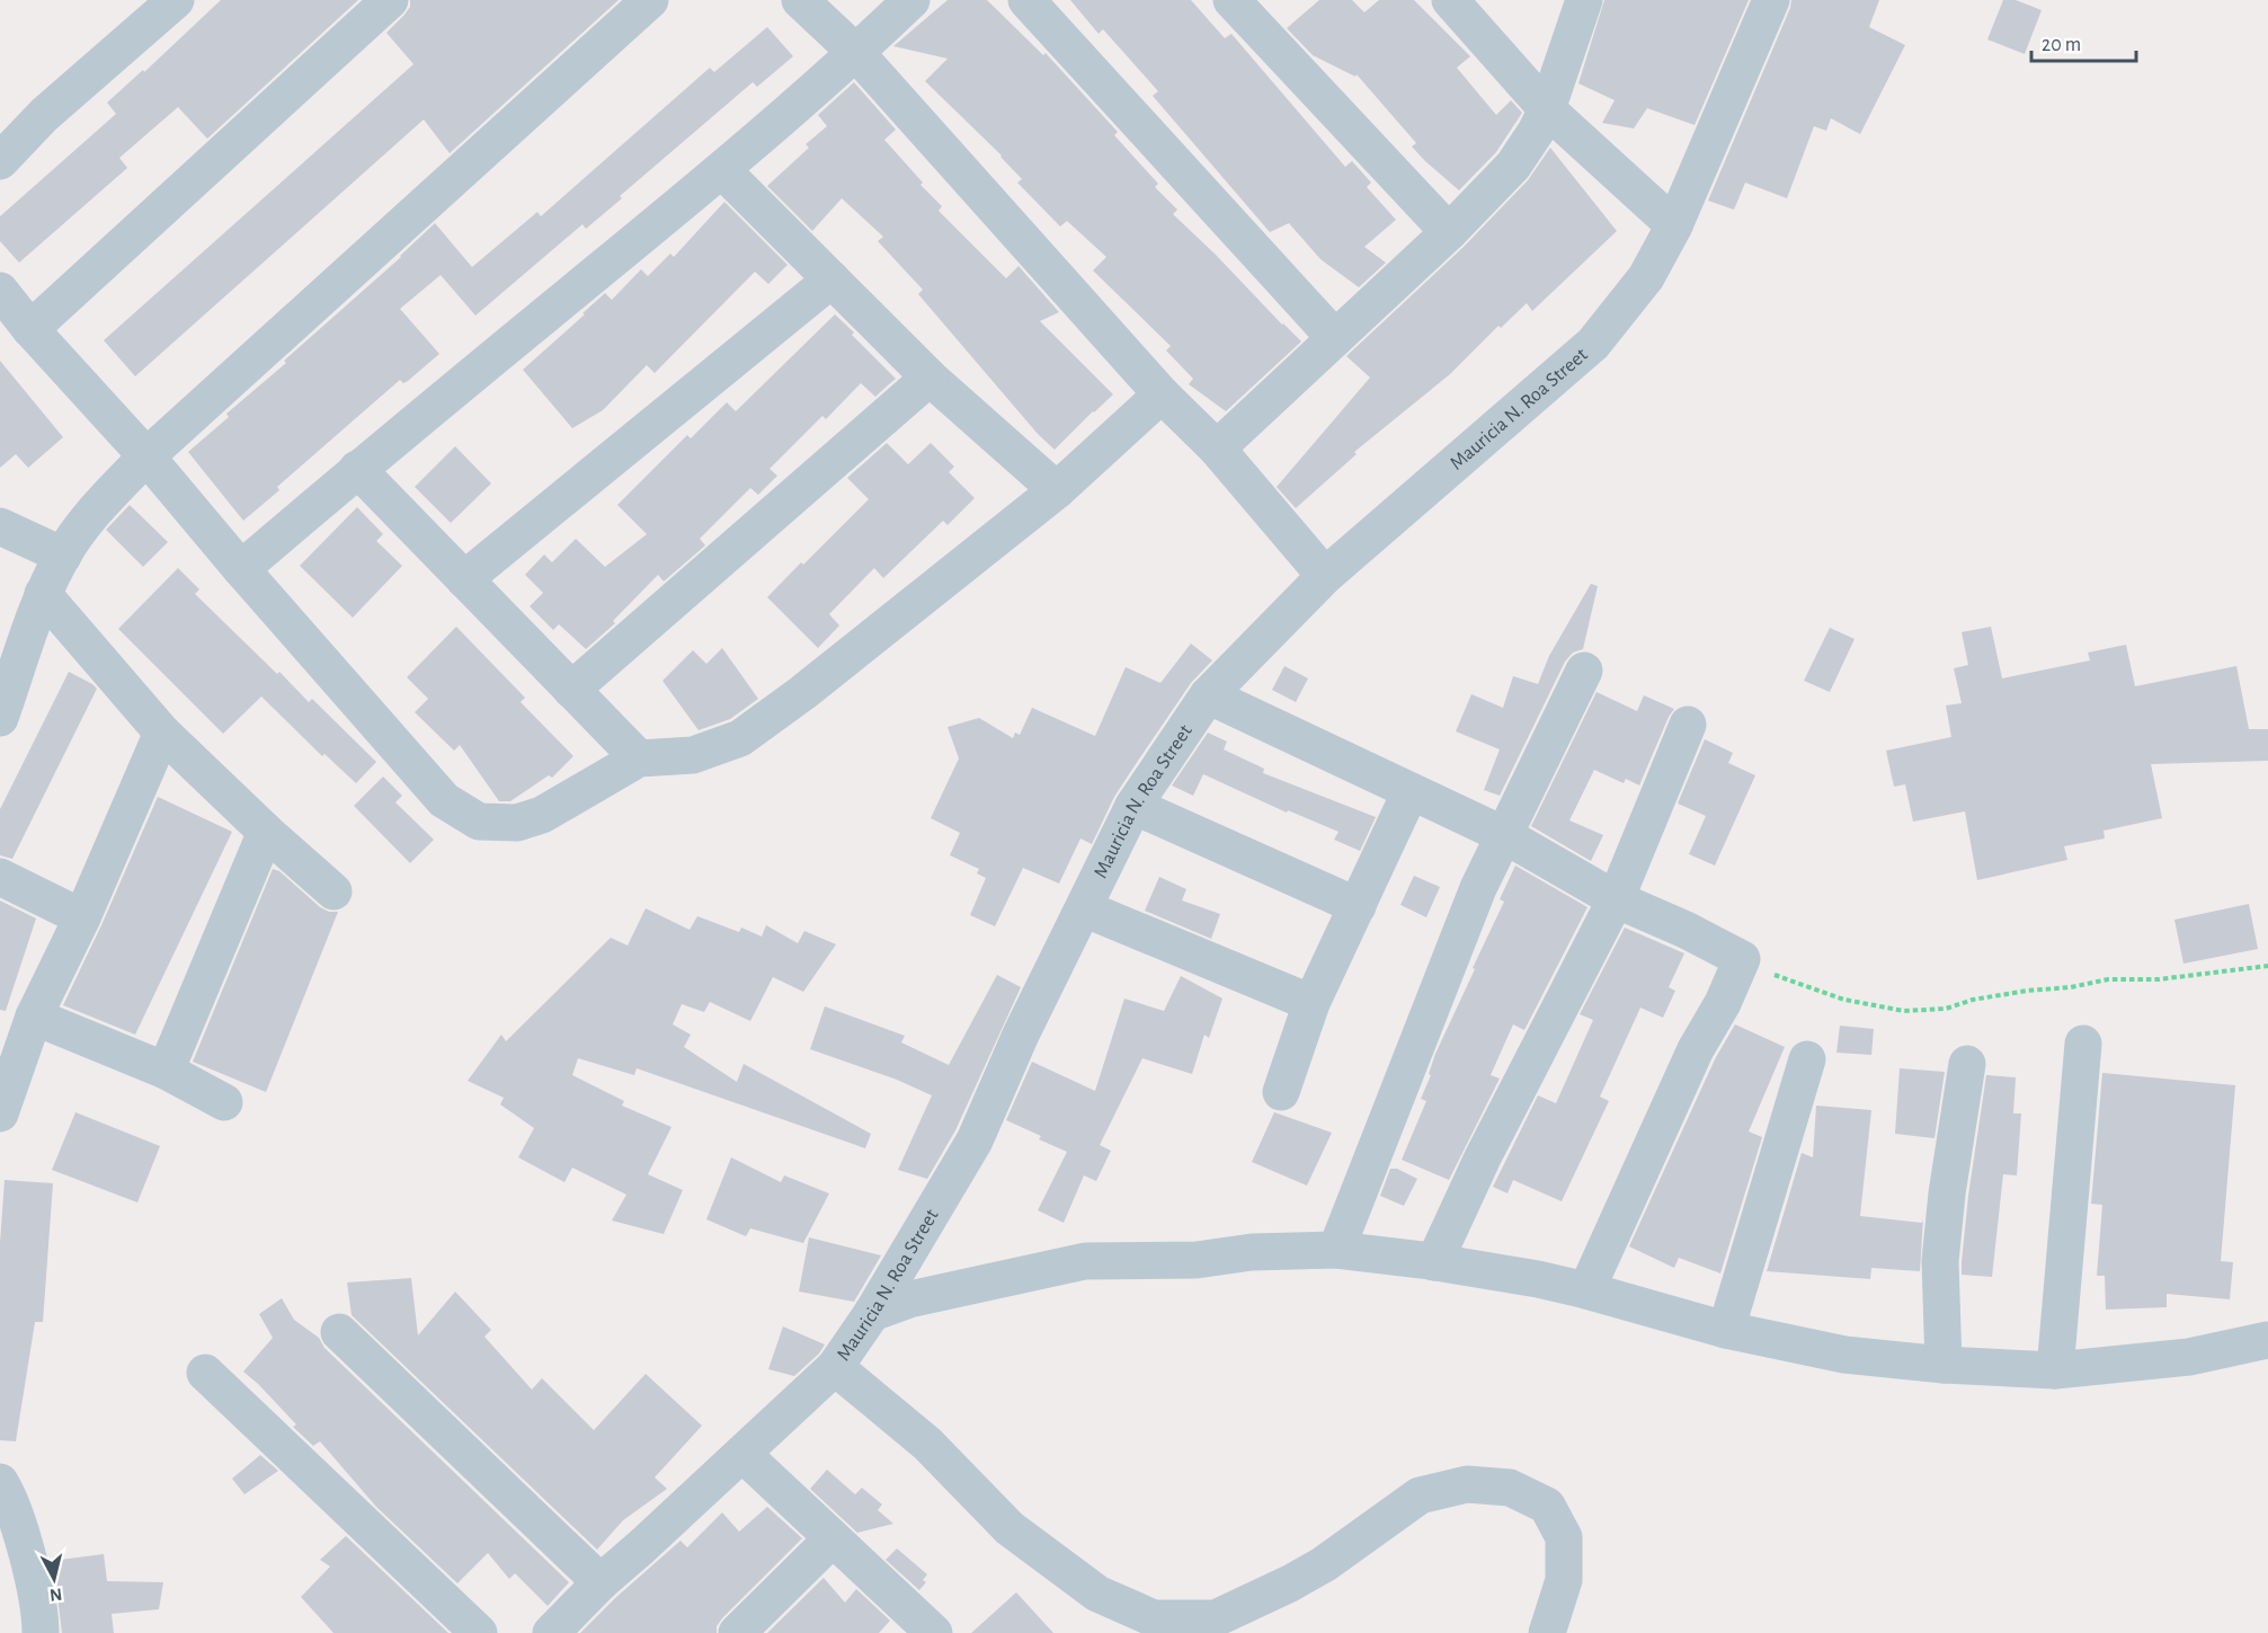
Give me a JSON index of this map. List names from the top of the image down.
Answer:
{
  "streets": {
    "street": ["Mauricia N. Roa Street"]
  },
  "scale_bar": "20 m",
  "north": "bottom"
}
